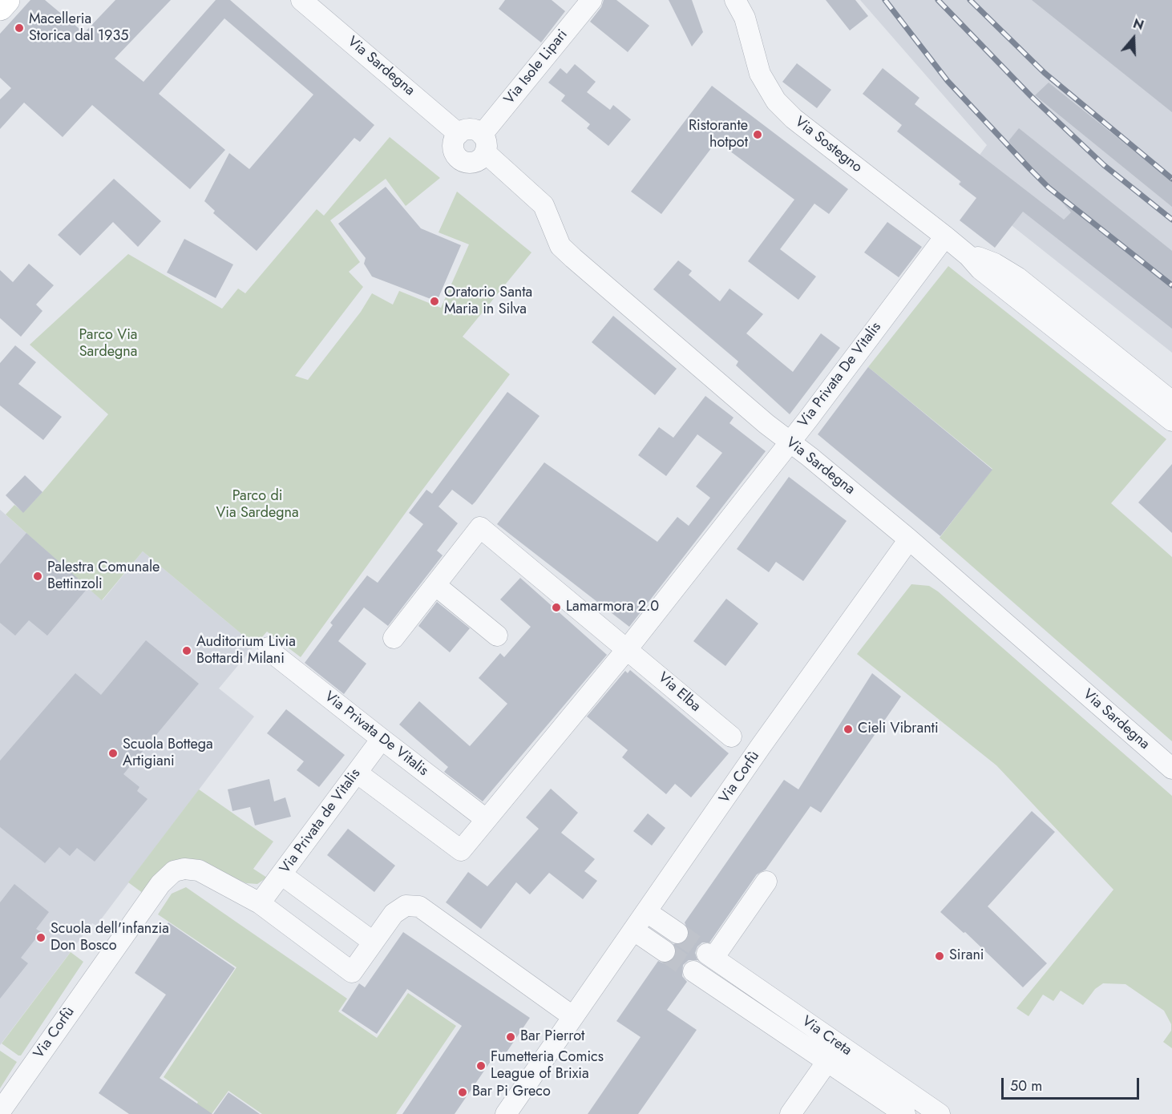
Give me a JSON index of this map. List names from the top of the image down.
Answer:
{
  "streets": {
    "street": [
      "Via Sardegna",
      "Via Isole Lipari",
      "Via Sostegno",
      "Via Privata De Vitalis",
      "Via Elba",
      "Via Corfù",
      "Via Privata de Vitalis",
      "Via Creta"
    ]
  },
  "crossings": [
    ["Via Sardegna", "Via Isole Lipari"],
    ["Via Sardegna", "Via Privata De Vitalis"],
    ["Via Sardegna", "Via Corfù"],
    ["Via Sostegno", "Via Privata De Vitalis"],
    ["Via Privata De Vitalis", "Via Elba"],
    ["Via Privata De Vitalis", "Via Privata de Vitalis"],
    ["Via Corfù", "Via Privata de Vitalis"]
  ],
  "parks": ["Parco Via Sardegna", "Parco di Via Sardegna"],
  "places": [
    "Macelleria Storica dal 1935",
    "Ristorante hotpot",
    "Oratorio Santa Maria in Silva",
    "Palestra Comunale Bettinzoli",
    "Lamarmora 2.0",
    "Auditorium Livia Bottardi Milani",
    "Cieli Vibranti",
    "Scuola Bottega Artigiani",
    "Scuola dell'infanzia Don Bosco",
    "Sirani",
    "Bar Pierrot",
    "Fumetteria Comics League of Brixia",
    "Bar Pi Greco"
  ],
  "scale_bar": "50 m",
  "north": "top"
}
